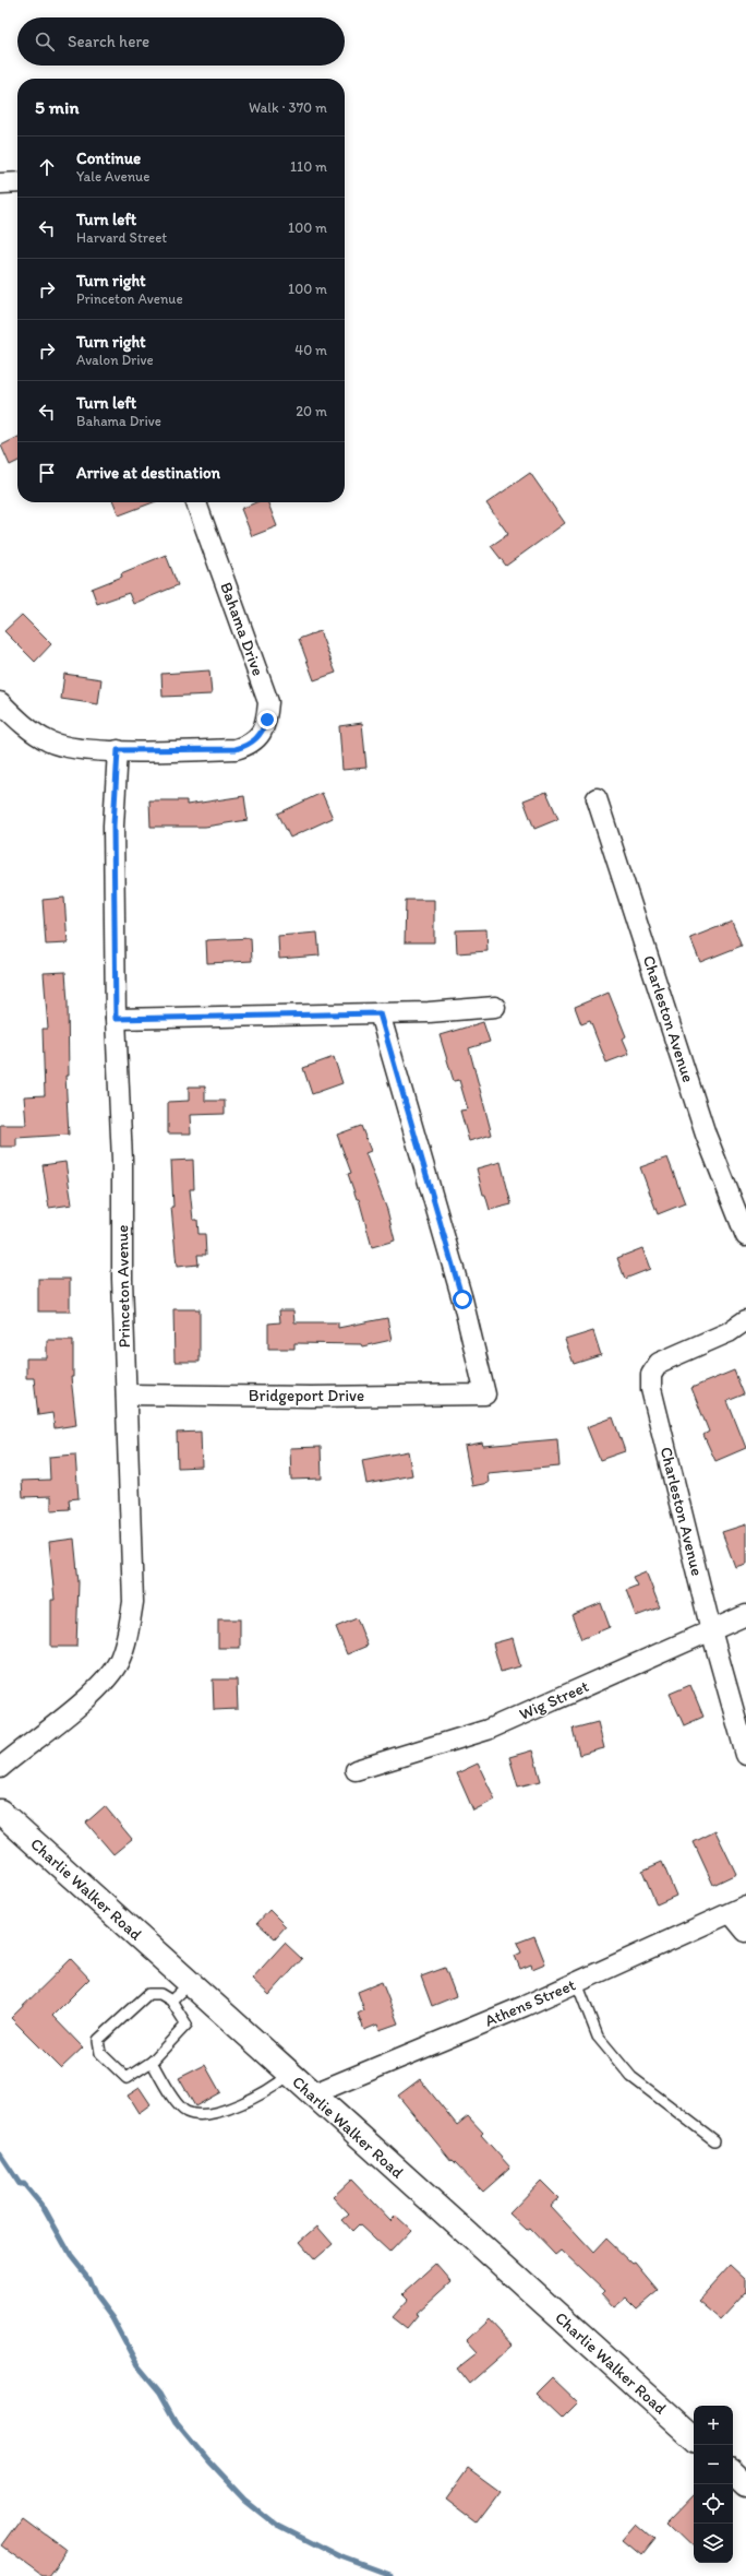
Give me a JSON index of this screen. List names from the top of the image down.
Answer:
{
  "streets": {
    "street": [
      "Bahama Drive",
      "Charleston Avenue",
      "Princeton Avenue",
      "Bridgeport Drive",
      "Wig Street",
      "Charlie Walker Road",
      "Athens Street"
    ]
  },
  "crossings": [
    ["Bahama Drive", "Princeton Avenue"],
    ["Charleston Avenue", "Wig Street"],
    ["Princeton Avenue", "Bridgeport Drive"],
    ["Charlie Walker Road", "Athens Street"]
  ],
  "page": {
    "search": "Search here",
    "heading": ["5 min", "Walk · 370 m"],
    "list": [
      ["Continue", "Yale Avenue", "110 m"],
      ["Turn left", "Harvard Street", "100 m"],
      ["Turn right", "Princeton Avenue", "100 m"],
      ["Turn right", "Avalon Drive", "40 m"],
      ["Turn left", "Bahama Drive", "20 m"],
      "Arrive at destination"
    ],
    "map_buttons": ["+", "−"]
  }
}
